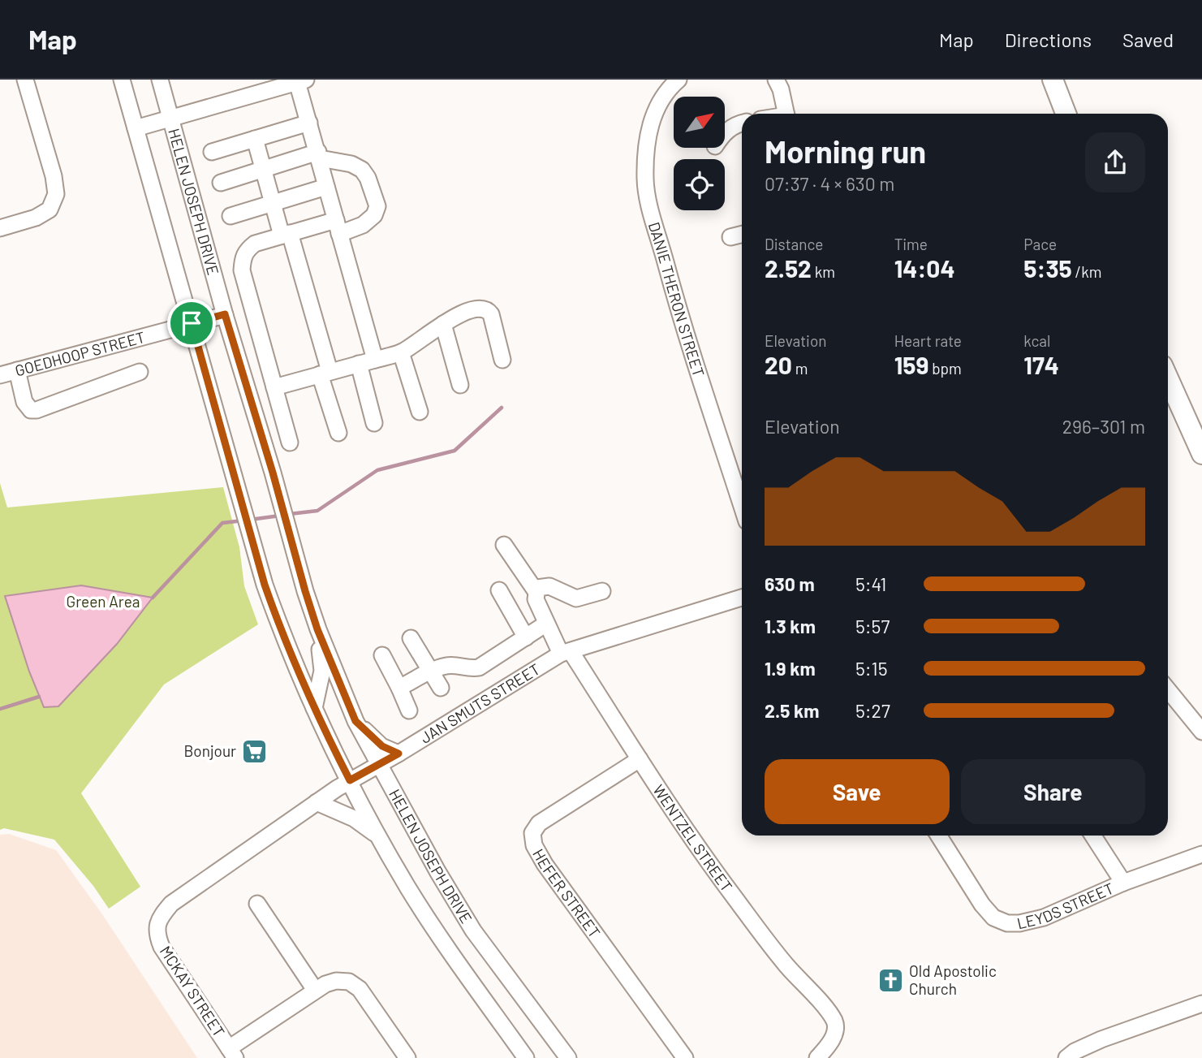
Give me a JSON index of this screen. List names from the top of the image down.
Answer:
{
  "streets": {
    "street": [
      "HELEN JOSEPH DRIVE",
      "DANIE THERON STREET",
      "GOEDHOOP STREET",
      "JAN SMUTS STREET",
      "WENTZEL STREET",
      "HEFER STREET",
      "LEYDS STREET",
      "MCKAY STREET"
    ]
  },
  "crossings": [
    ["HELEN JOSEPH DRIVE", "GOEDHOOP STREET"],
    ["HELEN JOSEPH DRIVE", "JAN SMUTS STREET"],
    ["JAN SMUTS STREET", "WENTZEL STREET"],
    ["JAN SMUTS STREET", "MCKAY STREET"],
    ["WENTZEL STREET", "HEFER STREET"]
  ],
  "parks": ["Green Area"],
  "places": {
    "supermarket": ["Bonjour"],
    "church": ["Old Apostolic Church"]
  },
  "north": "top right",
  "page": {
    "header": "Map",
    "nav": ["Map", "Directions", "Saved"],
    "heading": ["Morning run", "07:37 · 4 × 630 m"],
    "stats": [
      ["Distance", "2.52 km"],
      ["Time", "14:04"],
      ["Pace", "5:35 /km"],
      ["Elevation", "20 m"],
      ["Heart rate", "159 bpm"],
      ["kcal", "174"]
    ],
    "chart": ["Elevation", "296–301 m"],
    "list": [
      {
        "name": "630 m",
        "note": "5:41"
      },
      {
        "name": "1.3 km",
        "note": "5:57"
      },
      {
        "name": "1.9 km",
        "note": "5:15"
      },
      {
        "name": "2.5 km",
        "note": "5:27"
      }
    ],
    "buttons": ["Save", "Share"]
  }
}
